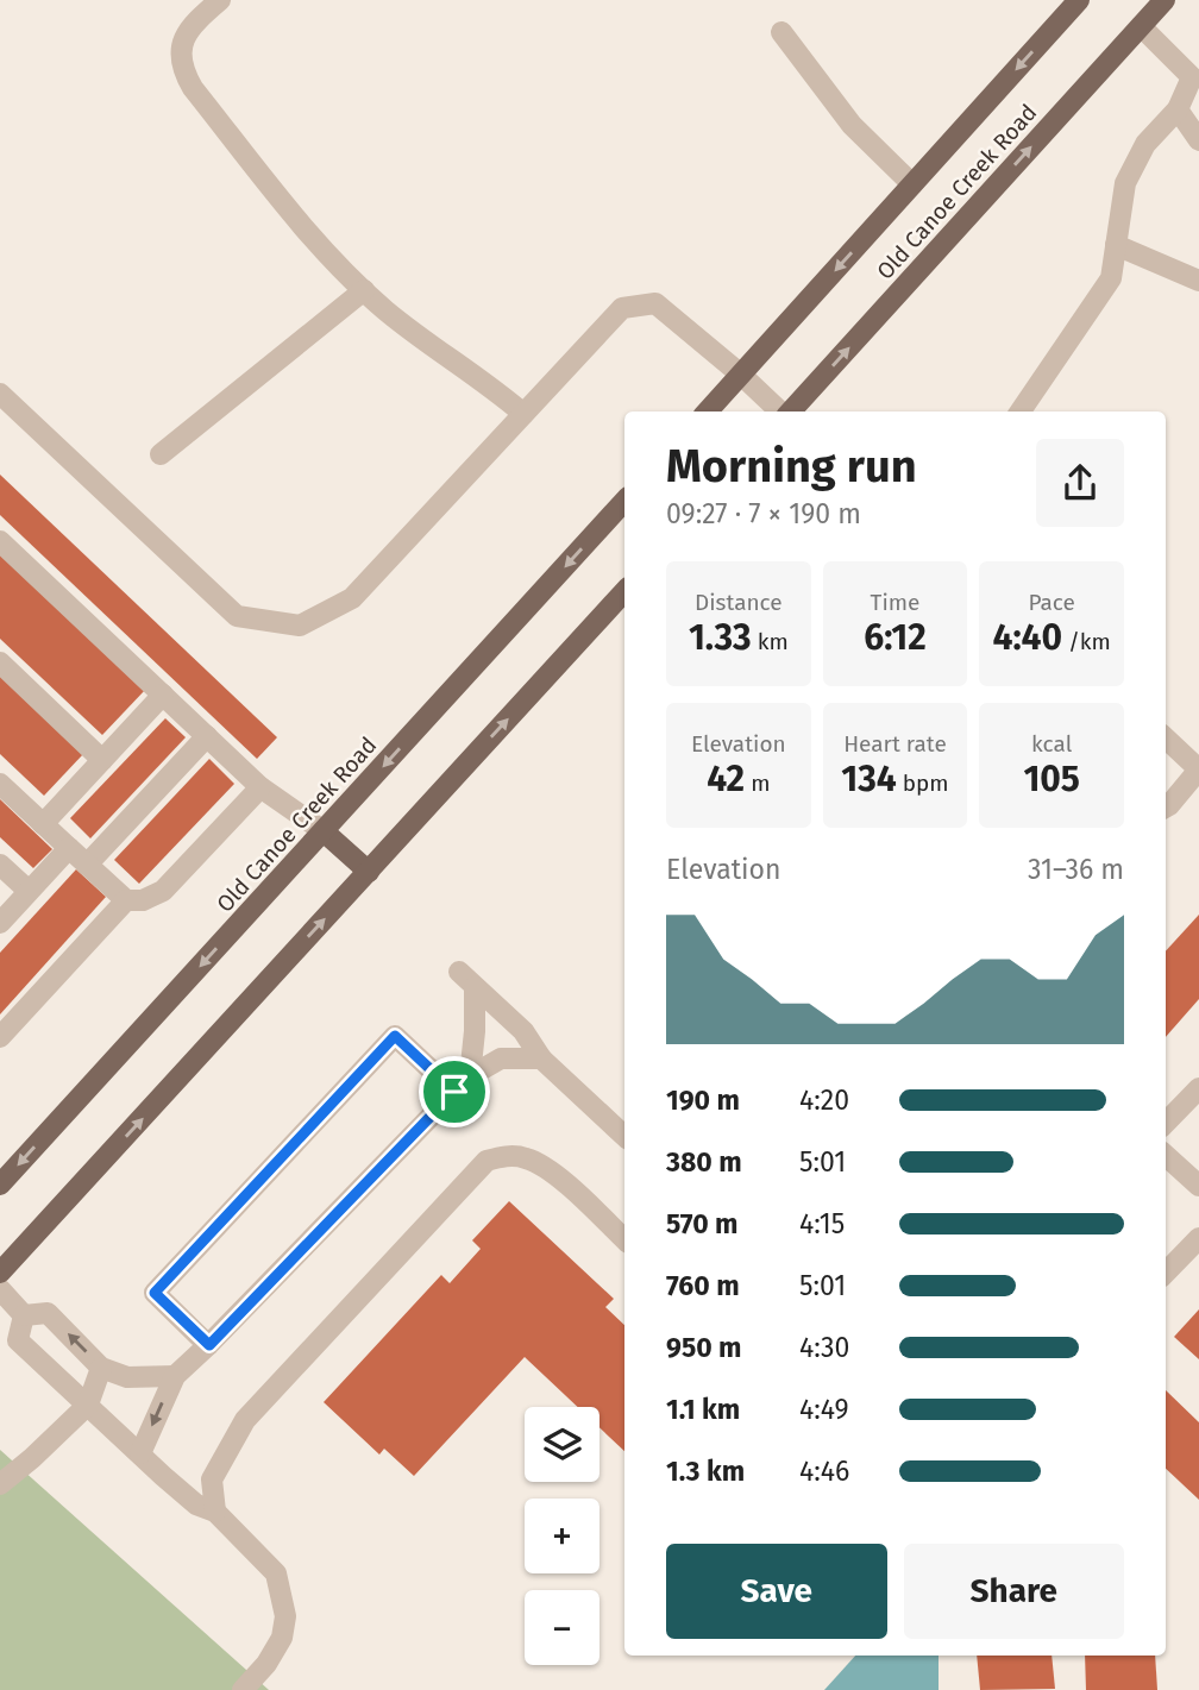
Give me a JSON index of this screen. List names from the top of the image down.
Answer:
{
  "streets": {
    "main road": ["Old Canoe Creek Road"]
  },
  "page": {
    "heading": ["Morning run", "09:27 · 7 × 190 m"],
    "stats": [
      ["Distance", "1.33 km"],
      ["Time", "6:12"],
      ["Pace", "4:40 /km"],
      ["Elevation", "42 m"],
      ["Heart rate", "134 bpm"],
      ["kcal", "105"]
    ],
    "chart": ["Elevation", "31–36 m"],
    "list": [
      {
        "name": "190 m",
        "note": "4:20"
      },
      {
        "name": "380 m",
        "note": "5:01"
      },
      {
        "name": "570 m",
        "note": "4:15"
      },
      {
        "name": "760 m",
        "note": "5:01"
      },
      {
        "name": "950 m",
        "note": "4:30"
      },
      {
        "name": "1.1 km",
        "note": "4:49"
      },
      {
        "name": "1.3 km",
        "note": "4:46"
      }
    ],
    "map_buttons": ["+", "−"],
    "buttons": ["Save", "Share"]
  }
}
